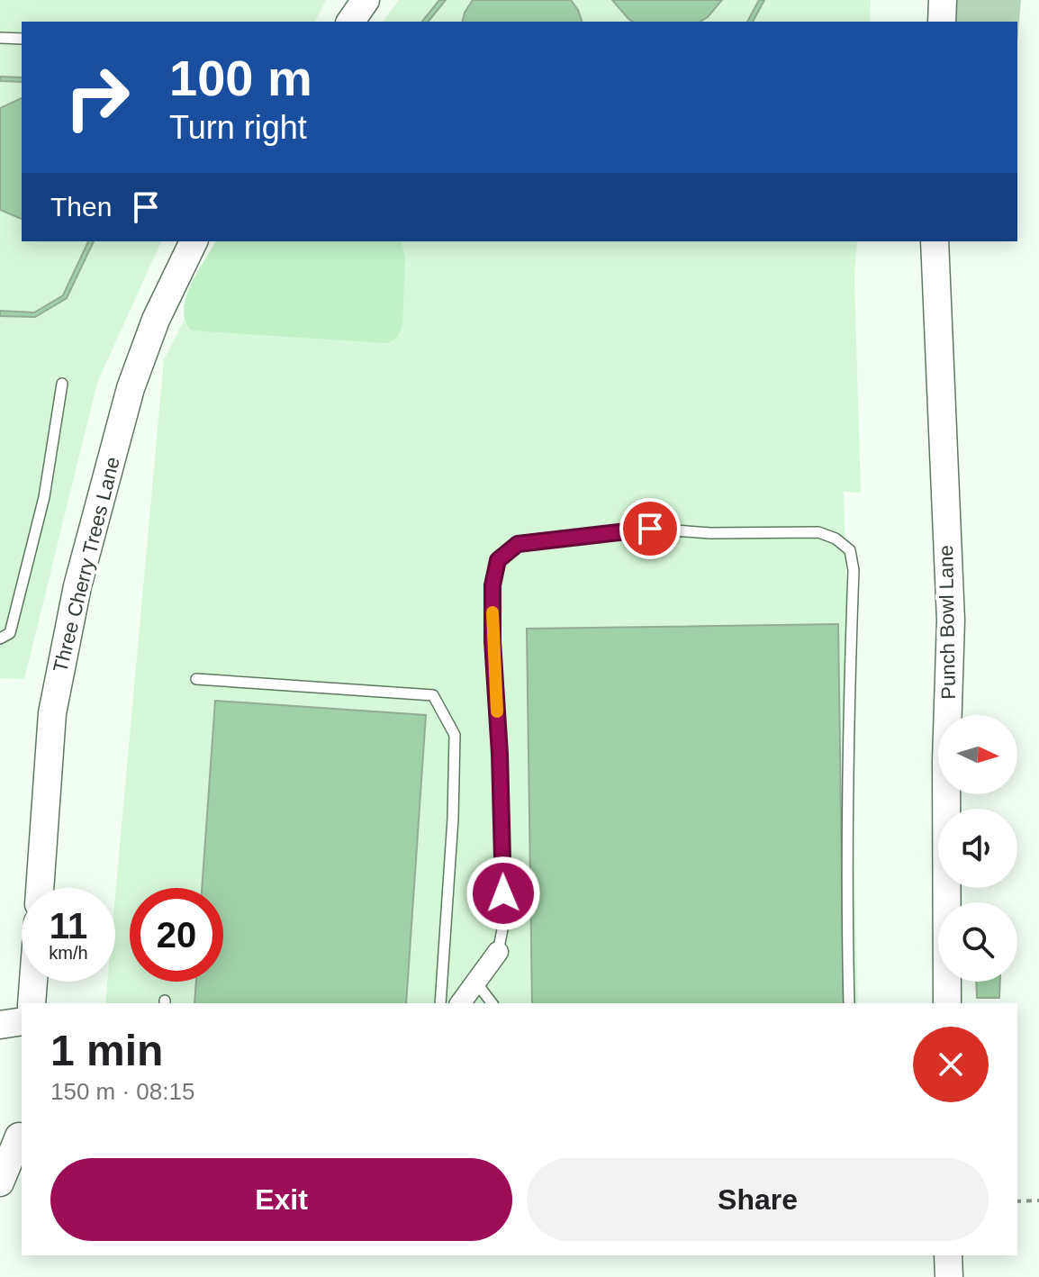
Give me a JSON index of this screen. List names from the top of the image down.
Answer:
{
  "streets": {
    "street": ["Three Cherry Trees Lane", "Punch Bowl Lane"]
  },
  "north": "right",
  "page": {
    "turn": ["100 m", "Turn right"],
    "then": "Then",
    "speed": "11 km/h",
    "limit": "20",
    "heading": ["1 min", "150 m · 08:15"],
    "buttons": ["Exit", "Share"]
  }
}
